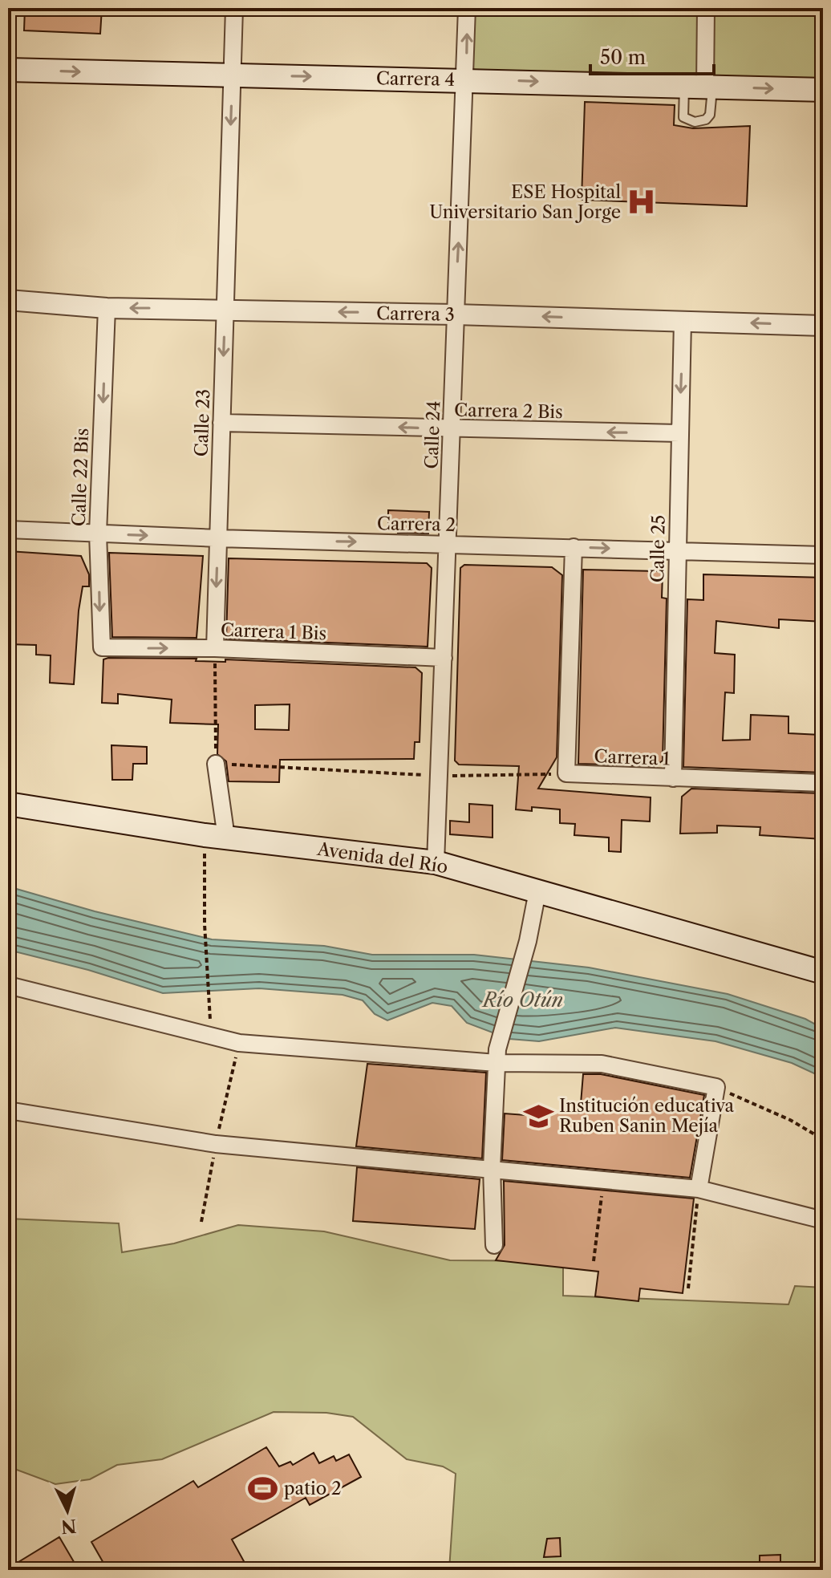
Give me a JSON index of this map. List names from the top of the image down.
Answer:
{
  "streets": {
    "main road": ["Carrera 4", "Avenida del Río"],
    "street": [
      "Carrera 3",
      "Carrera 2 Bis",
      "Calle 23",
      "Calle 24",
      "Calle 22 Bis",
      "Carrera 2",
      "Calle 25",
      "Carrera 1 Bis",
      "Carrera 1"
    ]
  },
  "crossings": [
    ["Carrera 4", "Calle 23"],
    ["Carrera 4", "Calle 24"],
    ["Carrera 3", "Calle 23"],
    ["Carrera 3", "Calle 24"],
    ["Carrera 3", "Calle 22 Bis"],
    ["Carrera 3", "Calle 25"],
    ["Carrera 2 Bis", "Calle 23"],
    ["Carrera 2 Bis", "Calle 24"],
    ["Carrera 2 Bis", "Calle 25"],
    ["Calle 23", "Carrera 2"],
    ["Calle 23", "Carrera 1 Bis"],
    ["Calle 24", "Carrera 2"],
    ["Calle 24", "Carrera 1 Bis"],
    ["Calle 24", "Avenida del Río"],
    ["Calle 22 Bis", "Carrera 2"],
    ["Calle 22 Bis", "Carrera 1 Bis"],
    ["Carrera 2", "Calle 25"],
    ["Calle 25", "Carrera 1"]
  ],
  "one_way": [
    "Carrera 4",
    "Carrera 3",
    "Carrera 2 Bis",
    "Calle 23",
    "Calle 24",
    "Calle 22 Bis",
    "Carrera 2"
  ],
  "water": ["Río Otún"],
  "places": {
    "hospital": ["ESE Hospital Universitario San Jorge"],
    "school or university": ["Institución educativa Ruben Sanin Mejía"],
    "sports": ["patio 2"]
  },
  "scale_bar": "50 m",
  "north": "bottom"
}
